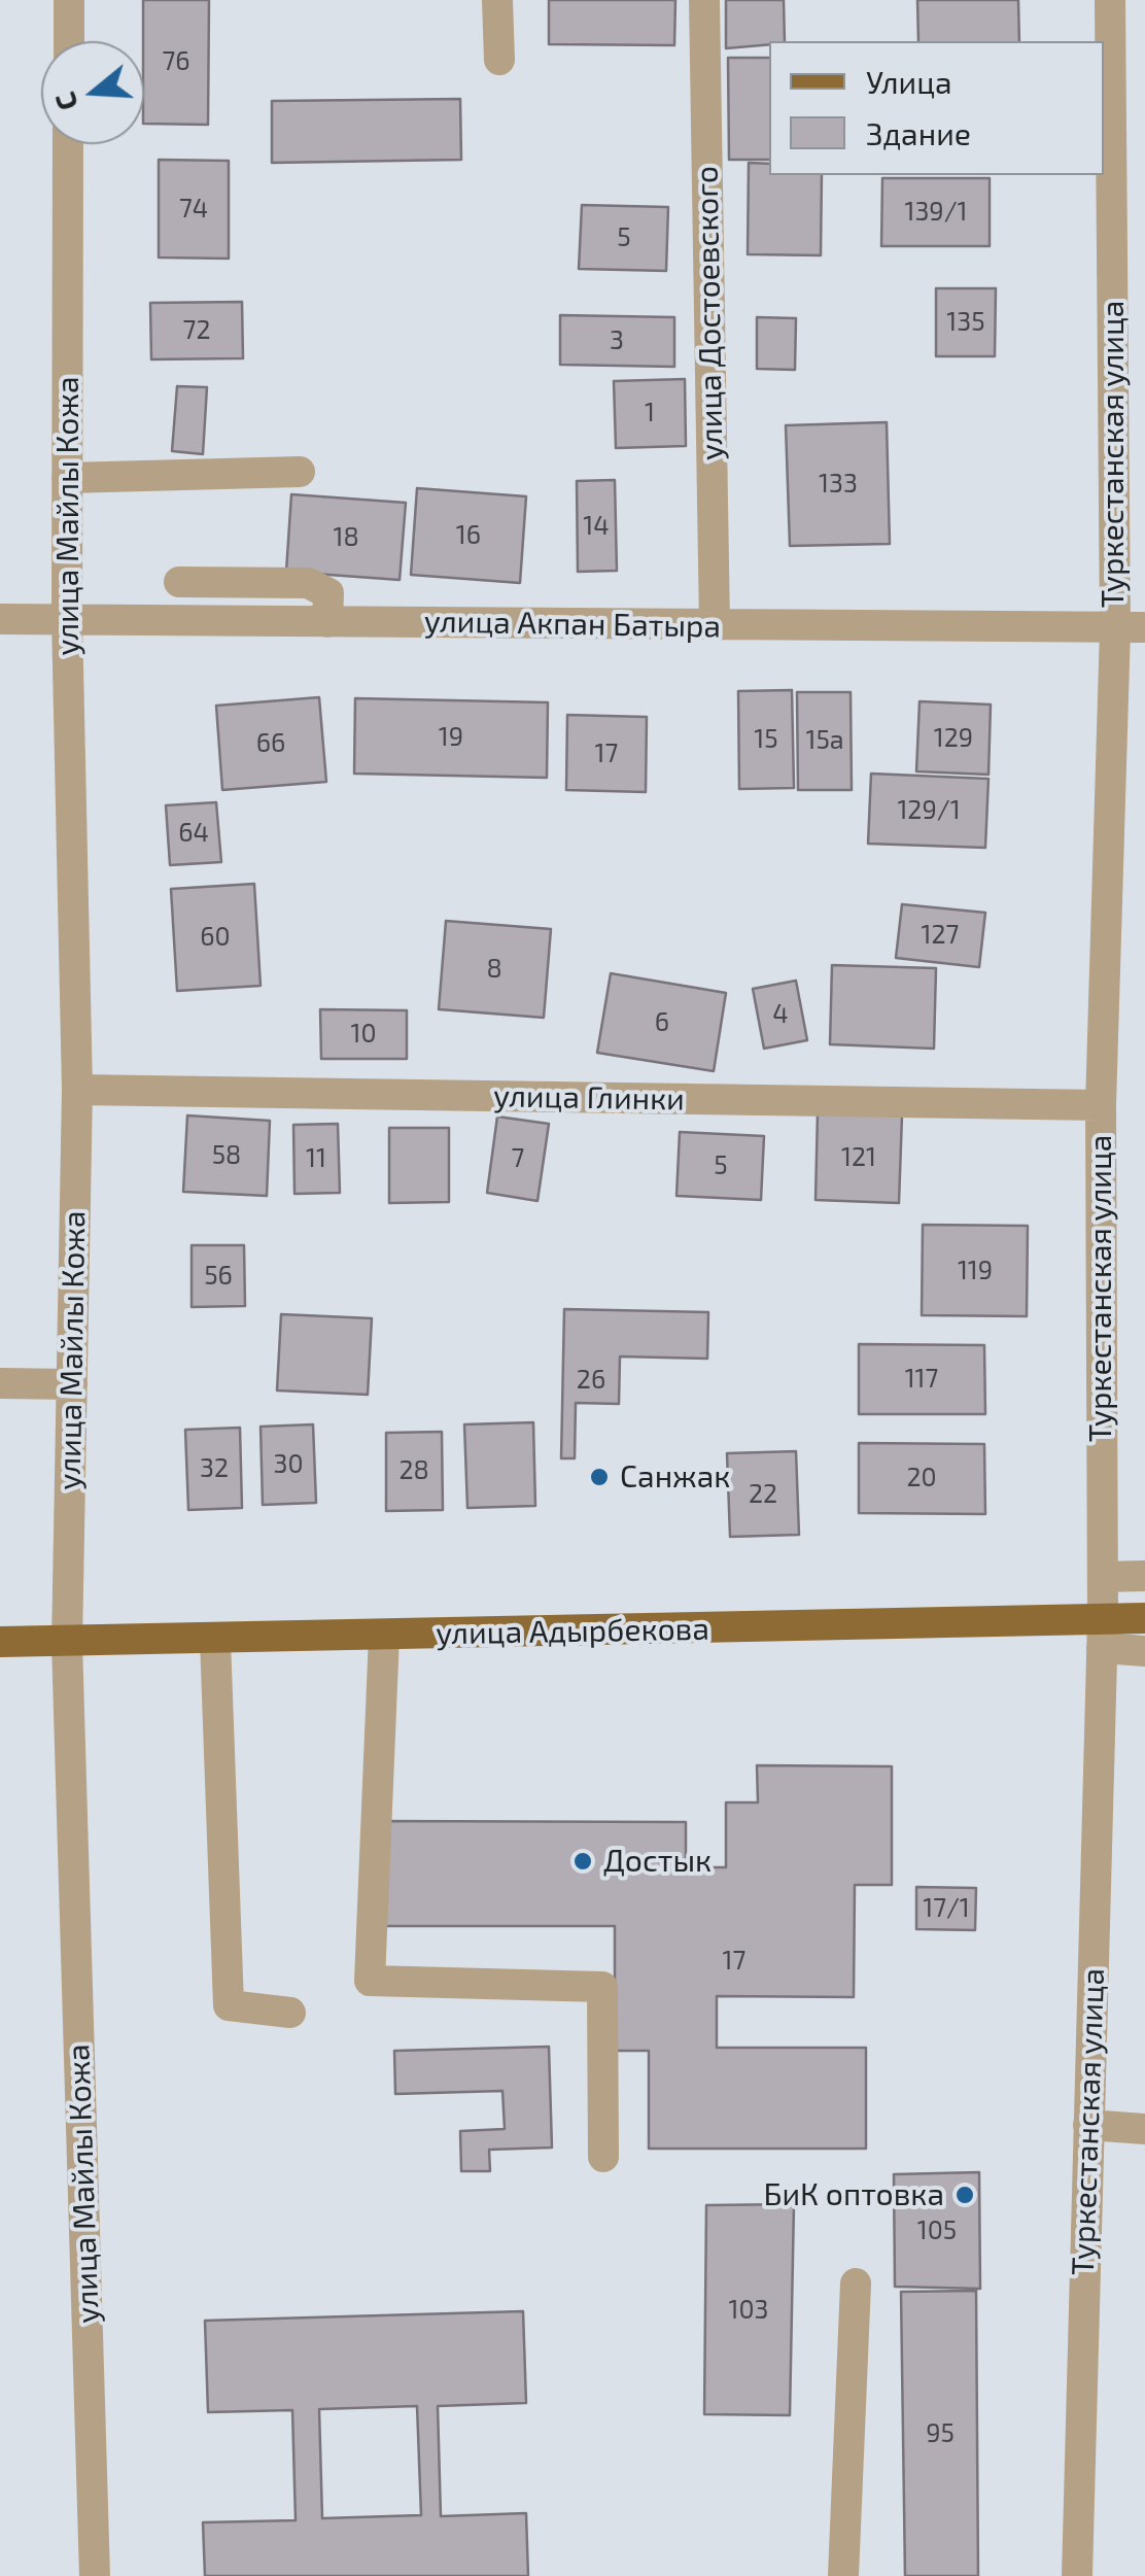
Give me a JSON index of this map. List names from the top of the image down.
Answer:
{
  "streets": {
    "main road": ["улица Адырбекова"],
    "street": [
      "улица Достоевского",
      "Туркестанская улица",
      "улица Майлы Кожа",
      "улица Акпан Батыра",
      "улица Глинки"
    ]
  },
  "crossings": [
    ["улица Достоевского", "улица Акпан Батыра"],
    ["Туркестанская улица", "улица Акпан Батыра"],
    ["Туркестанская улица", "улица Глинки"],
    ["Туркестанская улица", "улица Адырбекова"],
    ["улица Майлы Кожа", "улица Акпан Батыра"],
    ["улица Майлы Кожа", "улица Глинки"],
    ["улица Майлы Кожа", "улица Адырбекова"]
  ],
  "places": ["Санжак", "Достык", "БиК оптовка"],
  "house_numbers": [
    "76",
    "74",
    "139/1",
    "5",
    "135",
    "72",
    "3",
    "1",
    "133",
    "14",
    "16",
    "18",
    "19",
    "129",
    "15",
    "15а",
    "66",
    "17",
    "129/1",
    "64",
    "127",
    "60",
    "8",
    "4",
    "6",
    "10",
    "58",
    "121",
    "11",
    "7",
    "5",
    "119",
    "56",
    "117",
    "26",
    "30",
    "32",
    "28",
    "20",
    "22",
    "17/1",
    "17",
    "105",
    "103",
    "95"
  ],
  "legend": ["Улица", "Здание"],
  "north": "left"
}
